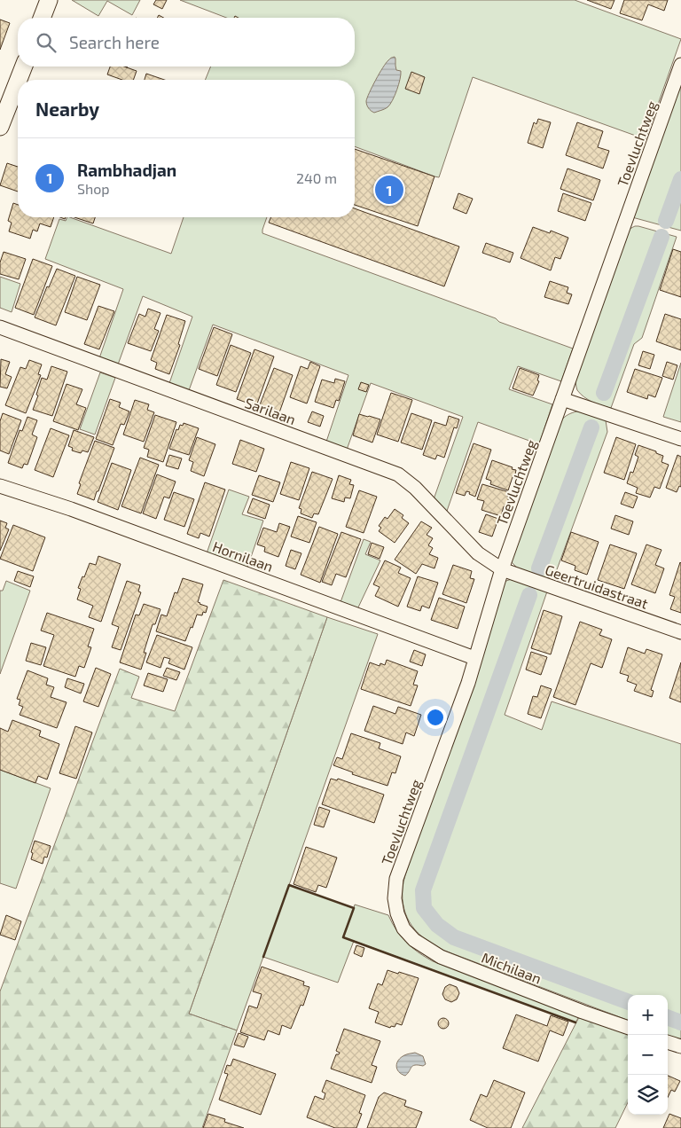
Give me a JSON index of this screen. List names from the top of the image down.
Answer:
{
  "streets": {
    "street": [
      "Toevluchtweg",
      "Sarilaan",
      "Hornilaan",
      "Geertruidastraat",
      "Michilaan"
    ]
  },
  "crossings": [
    ["Toevluchtweg", "Sarilaan"],
    ["Toevluchtweg", "Hornilaan"],
    ["Toevluchtweg", "Geertruidastraat"],
    ["Toevluchtweg", "Michilaan"],
    ["Sarilaan", "Geertruidastraat"]
  ],
  "page": {
    "search": "Search here",
    "heading": "Nearby",
    "list": [
      {
        "mark": "1",
        "name": "Rambhadjan",
        "note": "Shop",
        "value": "240 m"
      }
    ],
    "pins": "1",
    "map_buttons": ["+", "−"]
  }
}
